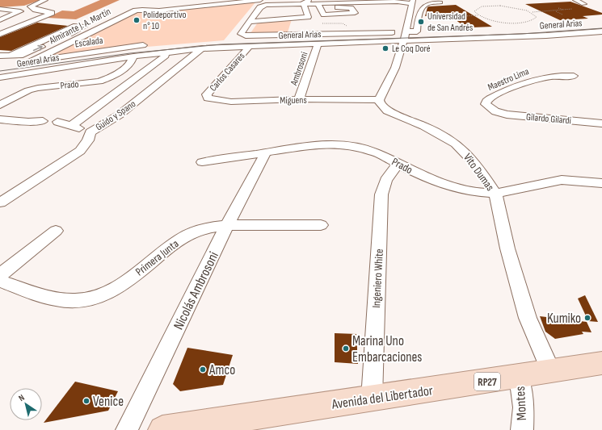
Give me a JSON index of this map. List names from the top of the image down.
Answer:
{
  "streets": {
    "main road": ["RP27", "Avenida del Libertador"],
    "street": [
      "General Arias",
      "Almirante J. A. Martín",
      "Escalada",
      "Ambrosoni",
      "Carlos Casares",
      "Maestro Lima",
      "Prado",
      "Miguens",
      "Guido y Spano",
      "Gilardo Gilardi",
      "Vito Dumas",
      "Primera Junta",
      "Ingeniero White",
      "Nicolás Ambrosoni",
      "Montes"
    ]
  },
  "crossings": [
    ["General Arias", "Ambrosoni"],
    ["General Arias", "Carlos Casares"],
    ["General Arias", "Prado"],
    ["General Arias", "Guido y Spano"],
    ["Almirante J. A. Martín", "Escalada"],
    ["Ambrosoni", "Miguens"],
    ["Carlos Casares", "Miguens"],
    ["Maestro Lima", "Gilardo Gilardi"],
    ["Prado", "Vito Dumas"],
    ["Prado", "Ingeniero White"],
    ["Prado", "Nicolás Ambrosoni"],
    ["Miguens", "Vito Dumas"],
    ["Vito Dumas", "Avenida del Libertador"],
    ["Primera Junta", "Nicolás Ambrosoni"],
    ["Ingeniero White", "Avenida del Libertador"],
    ["Avenida del Libertador", "Montes"]
  ],
  "places": [
    "Polideportivo n° 10",
    "Universidad de San Andrés",
    "Le Coq Doré",
    "Kumiko",
    "Marina Uno Embarcaciones",
    "Amco",
    "Venice"
  ],
  "north": "top left"
}
